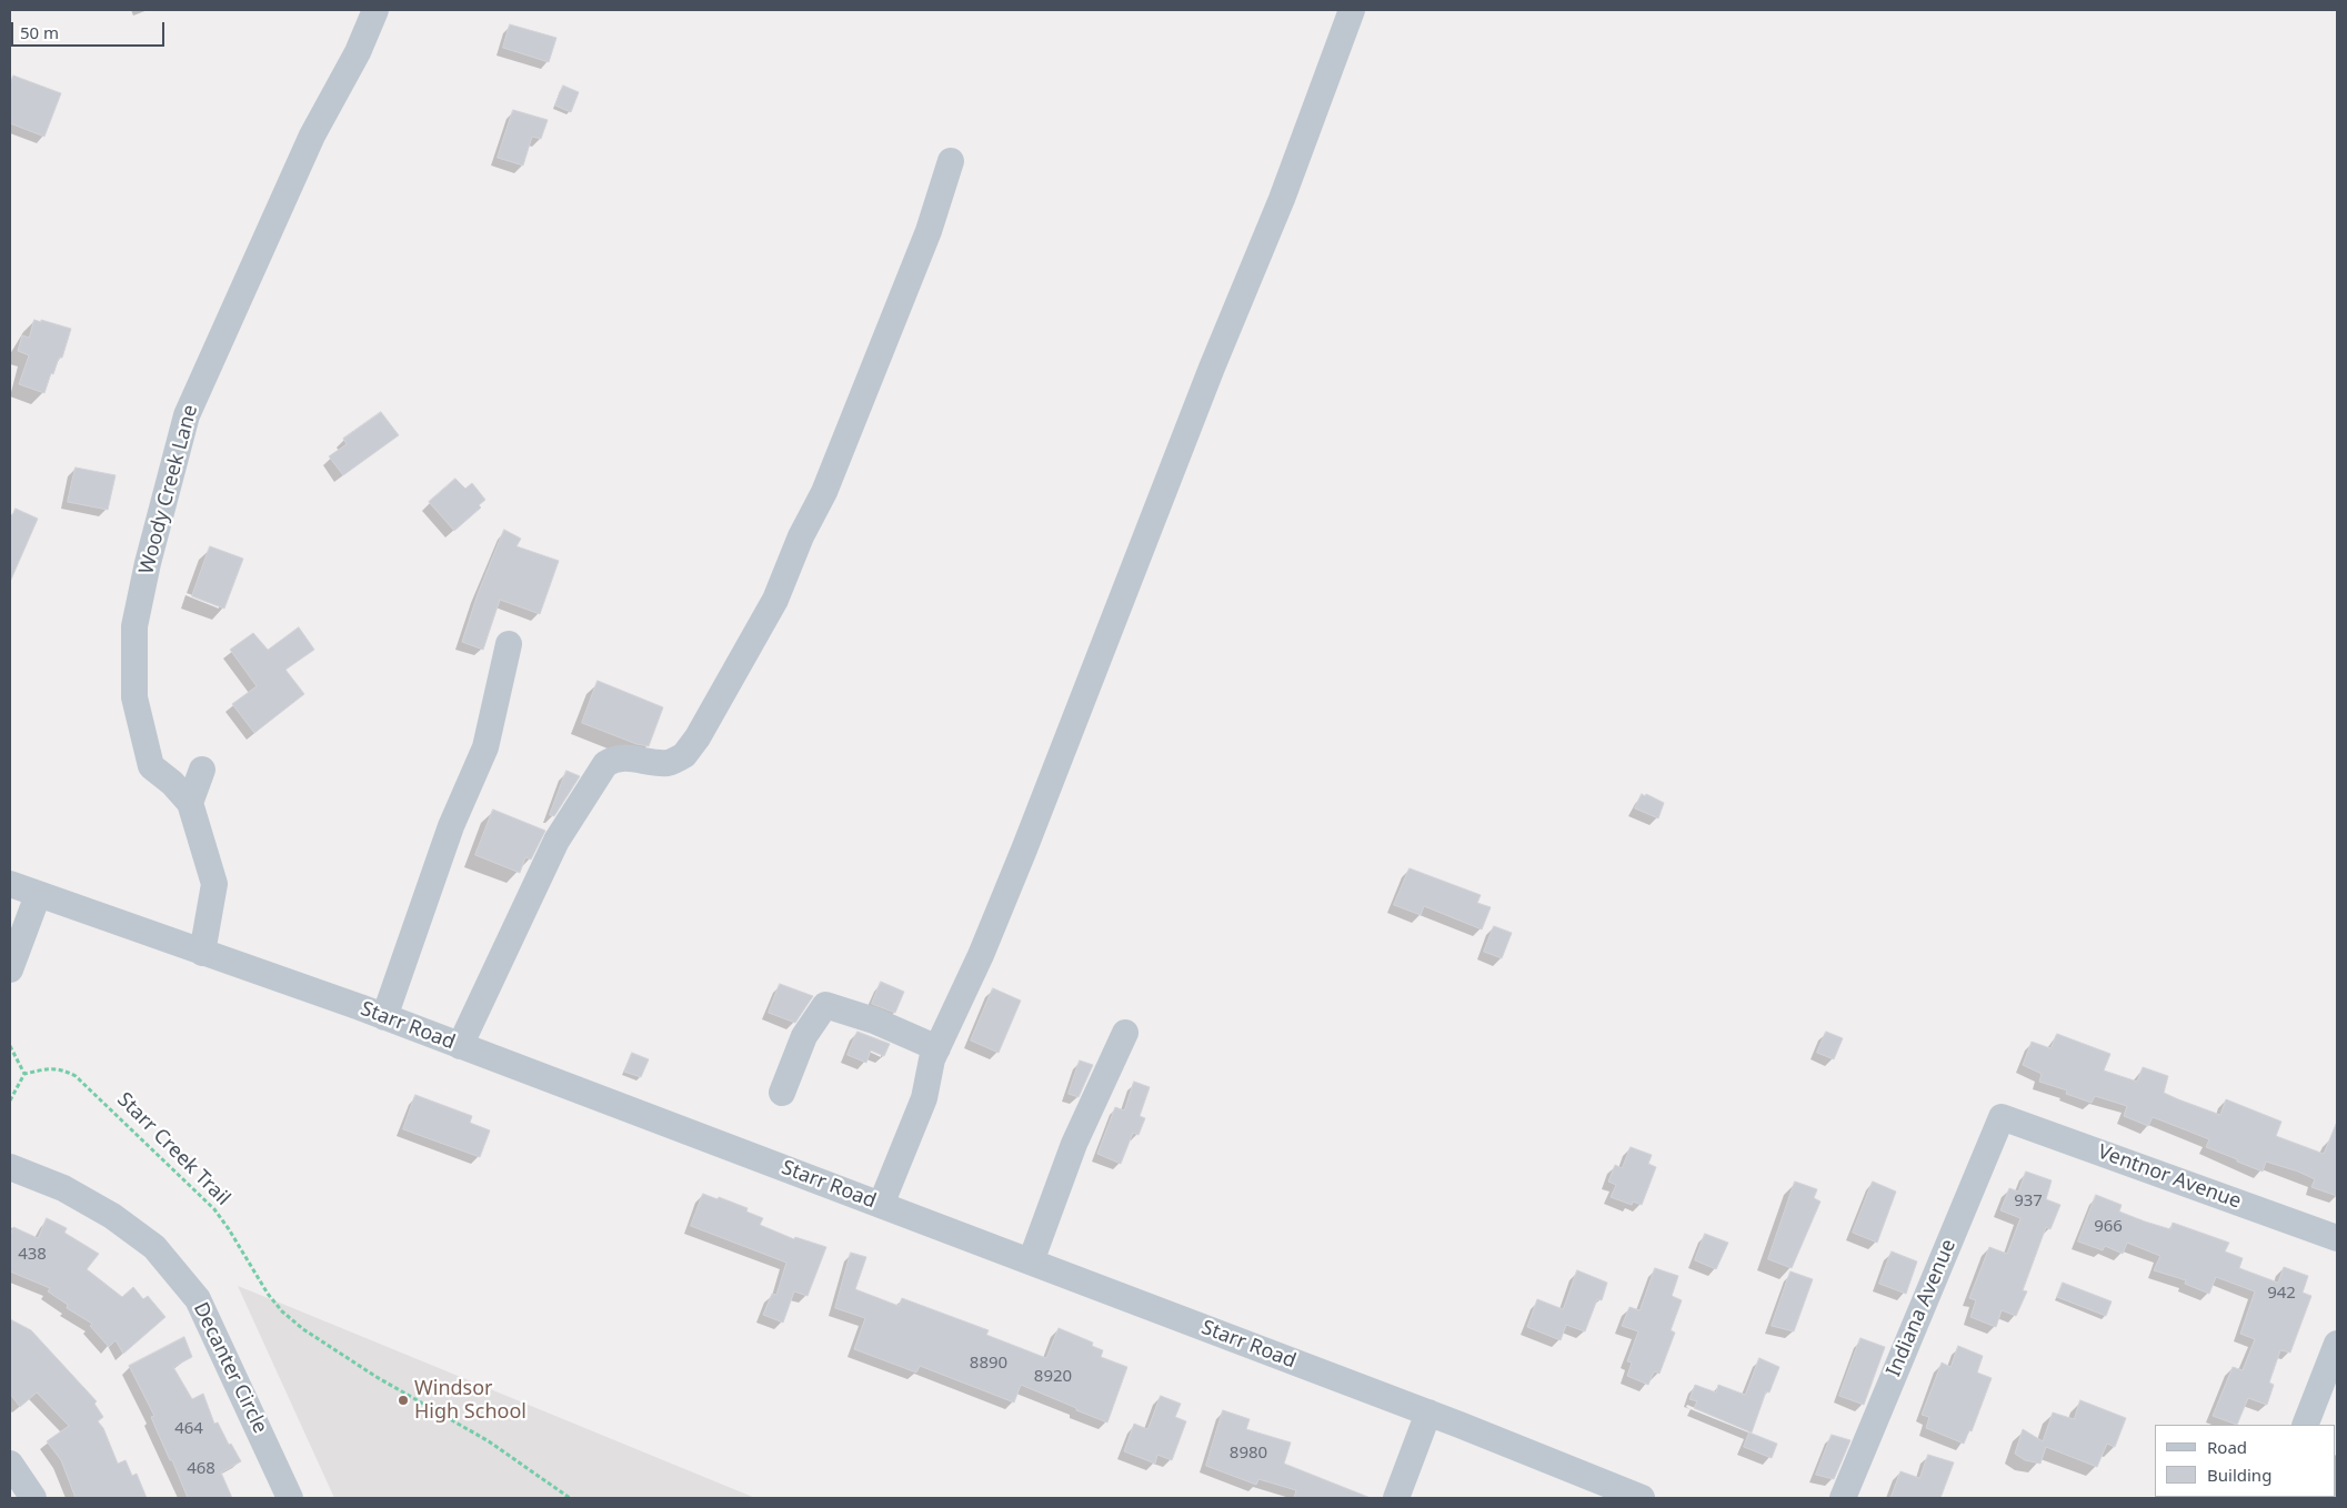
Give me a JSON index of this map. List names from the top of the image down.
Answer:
{
  "streets": {
    "street": [
      "Woody Creek Lane",
      "Starr Road",
      "Ventnor Avenue",
      "Indiana Avenue",
      "Decanter Circle"
    ],
    "path": ["Starr Creek Trail"]
  },
  "crossings": [
    ["Woody Creek Lane", "Starr Road"],
    ["Ventnor Avenue", "Indiana Avenue"]
  ],
  "places": ["Windsor High School"],
  "house_numbers": [
    "937",
    "966",
    "438",
    "942",
    "8890",
    "8920",
    "464",
    "8980",
    "468"
  ],
  "legend": ["Road", "Building"],
  "scale_bar": "50 m"
}
